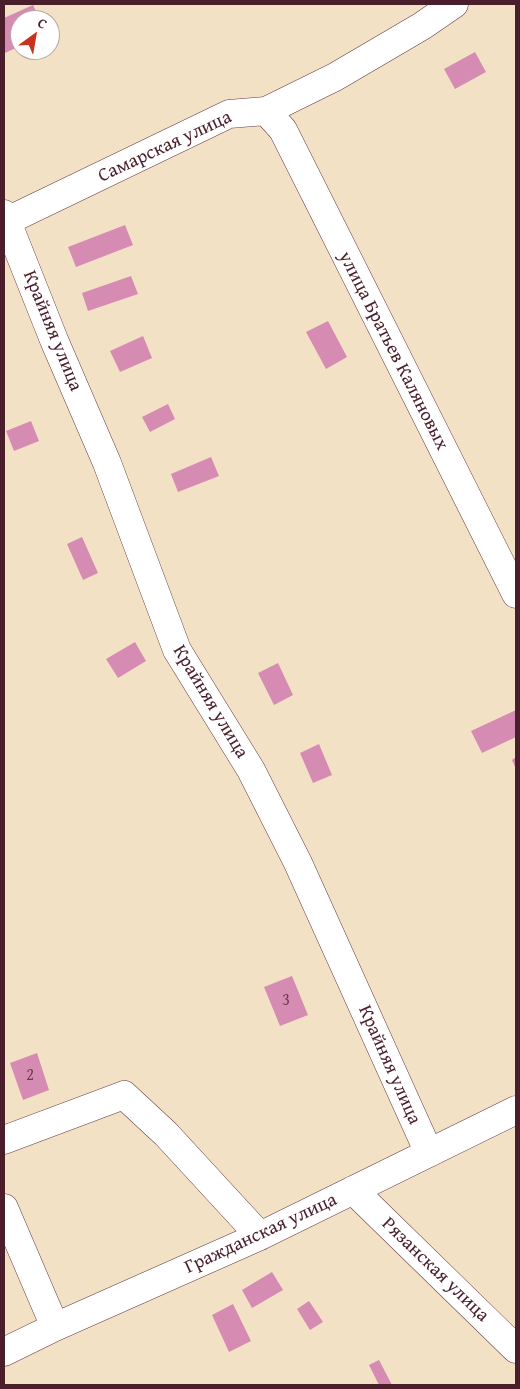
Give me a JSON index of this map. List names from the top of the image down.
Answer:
{
  "streets": {
    "street": [
      "Самарская улица",
      "Крайняя улица",
      "улица Братьев Каляновых",
      "Гражданская улица",
      "Рязанская улица"
    ]
  },
  "crossings": [
    ["Самарская улица", "Крайняя улица"],
    ["Самарская улица", "улица Братьев Каляновых"],
    ["Крайняя улица", "Гражданская улица"],
    ["Гражданская улица", "Рязанская улица"]
  ],
  "house_numbers": ["3", "2"],
  "north": "top right"
}
